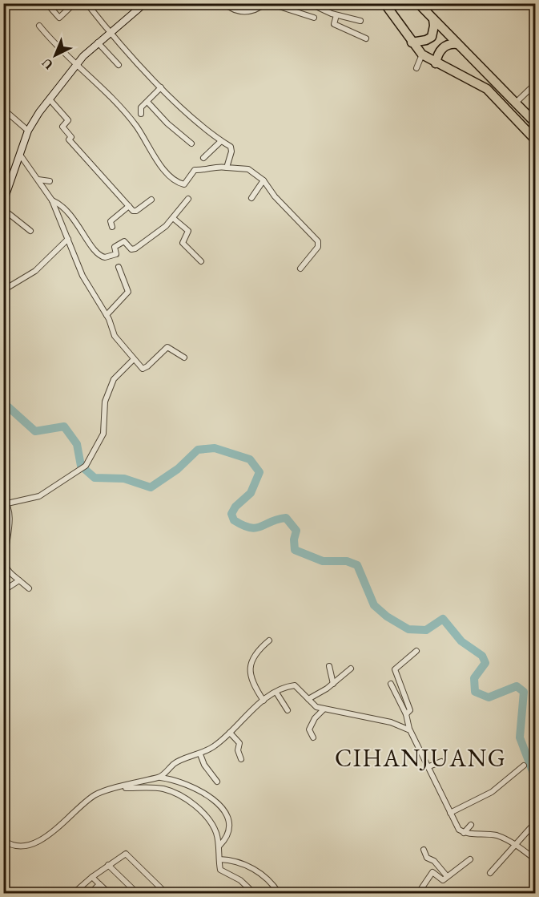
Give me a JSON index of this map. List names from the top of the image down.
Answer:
{
  "districts": ["CIHANJUANG"],
  "north": "bottom left"
}
